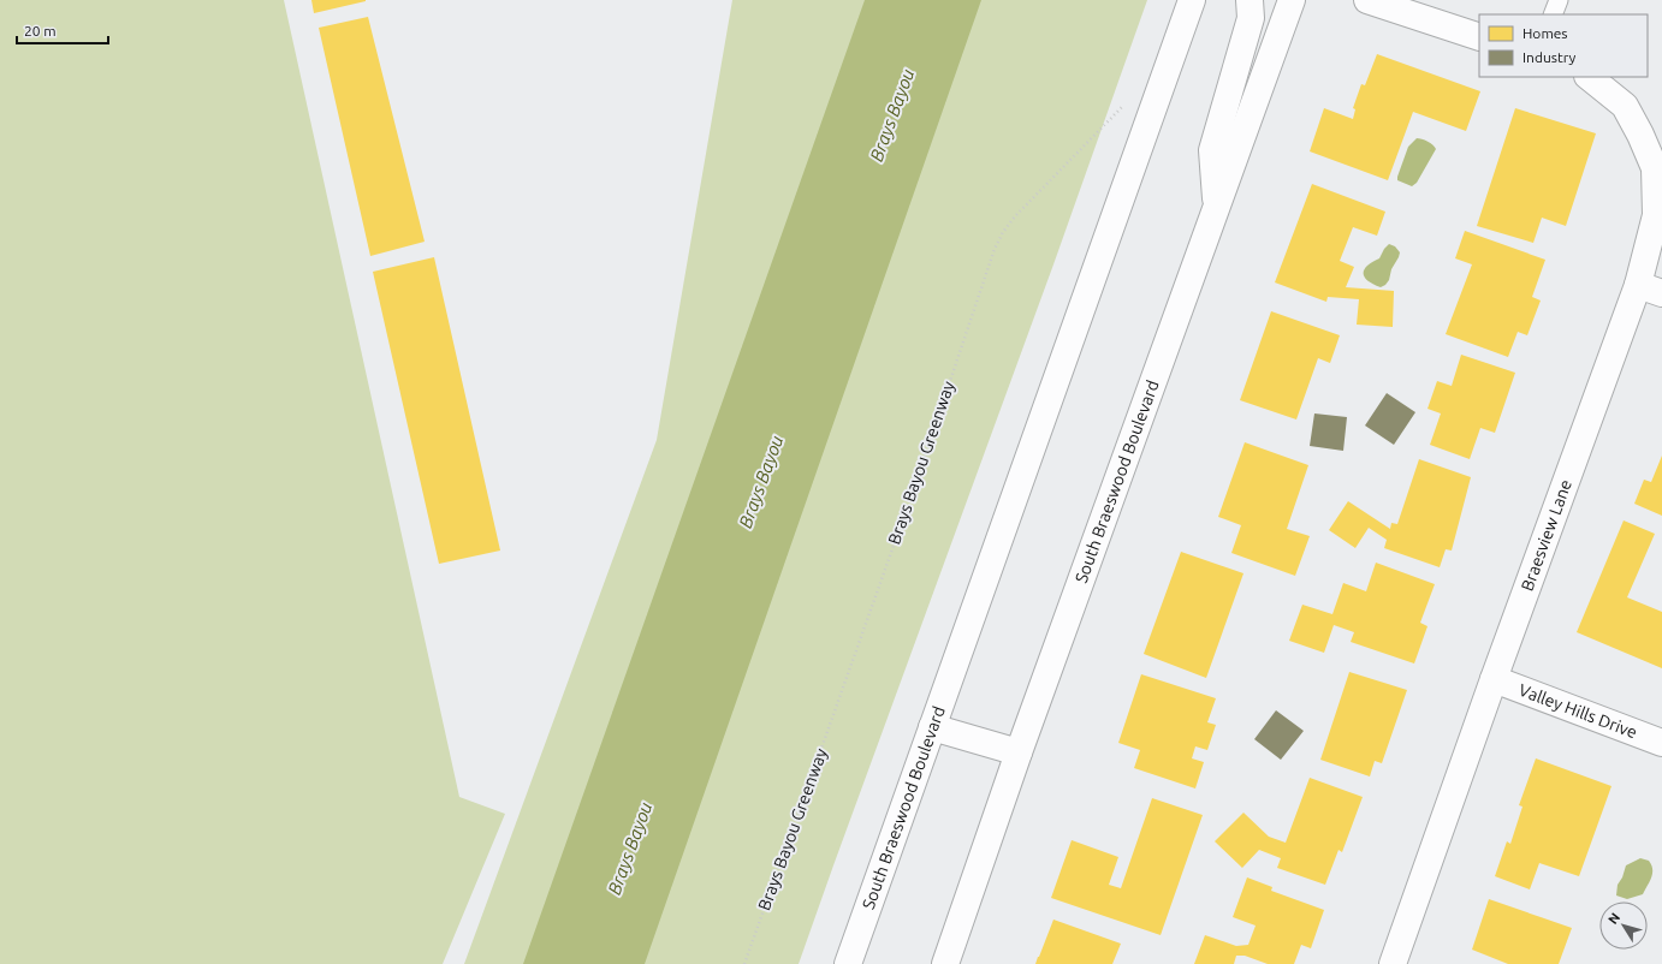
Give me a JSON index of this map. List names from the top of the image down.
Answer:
{
  "streets": {
    "main road": ["South Braeswood Boulevard", "Braesview Lane", "Valley Hills Drive"],
    "path": ["Brays Bayou Greenway"]
  },
  "crossings": [
    ["Braesview Lane", "Valley Hills Drive"]
  ],
  "water": ["Brays Bayou"],
  "legend": ["Homes", "Industry"],
  "scale_bar": "20 m",
  "north": "top left"
}
